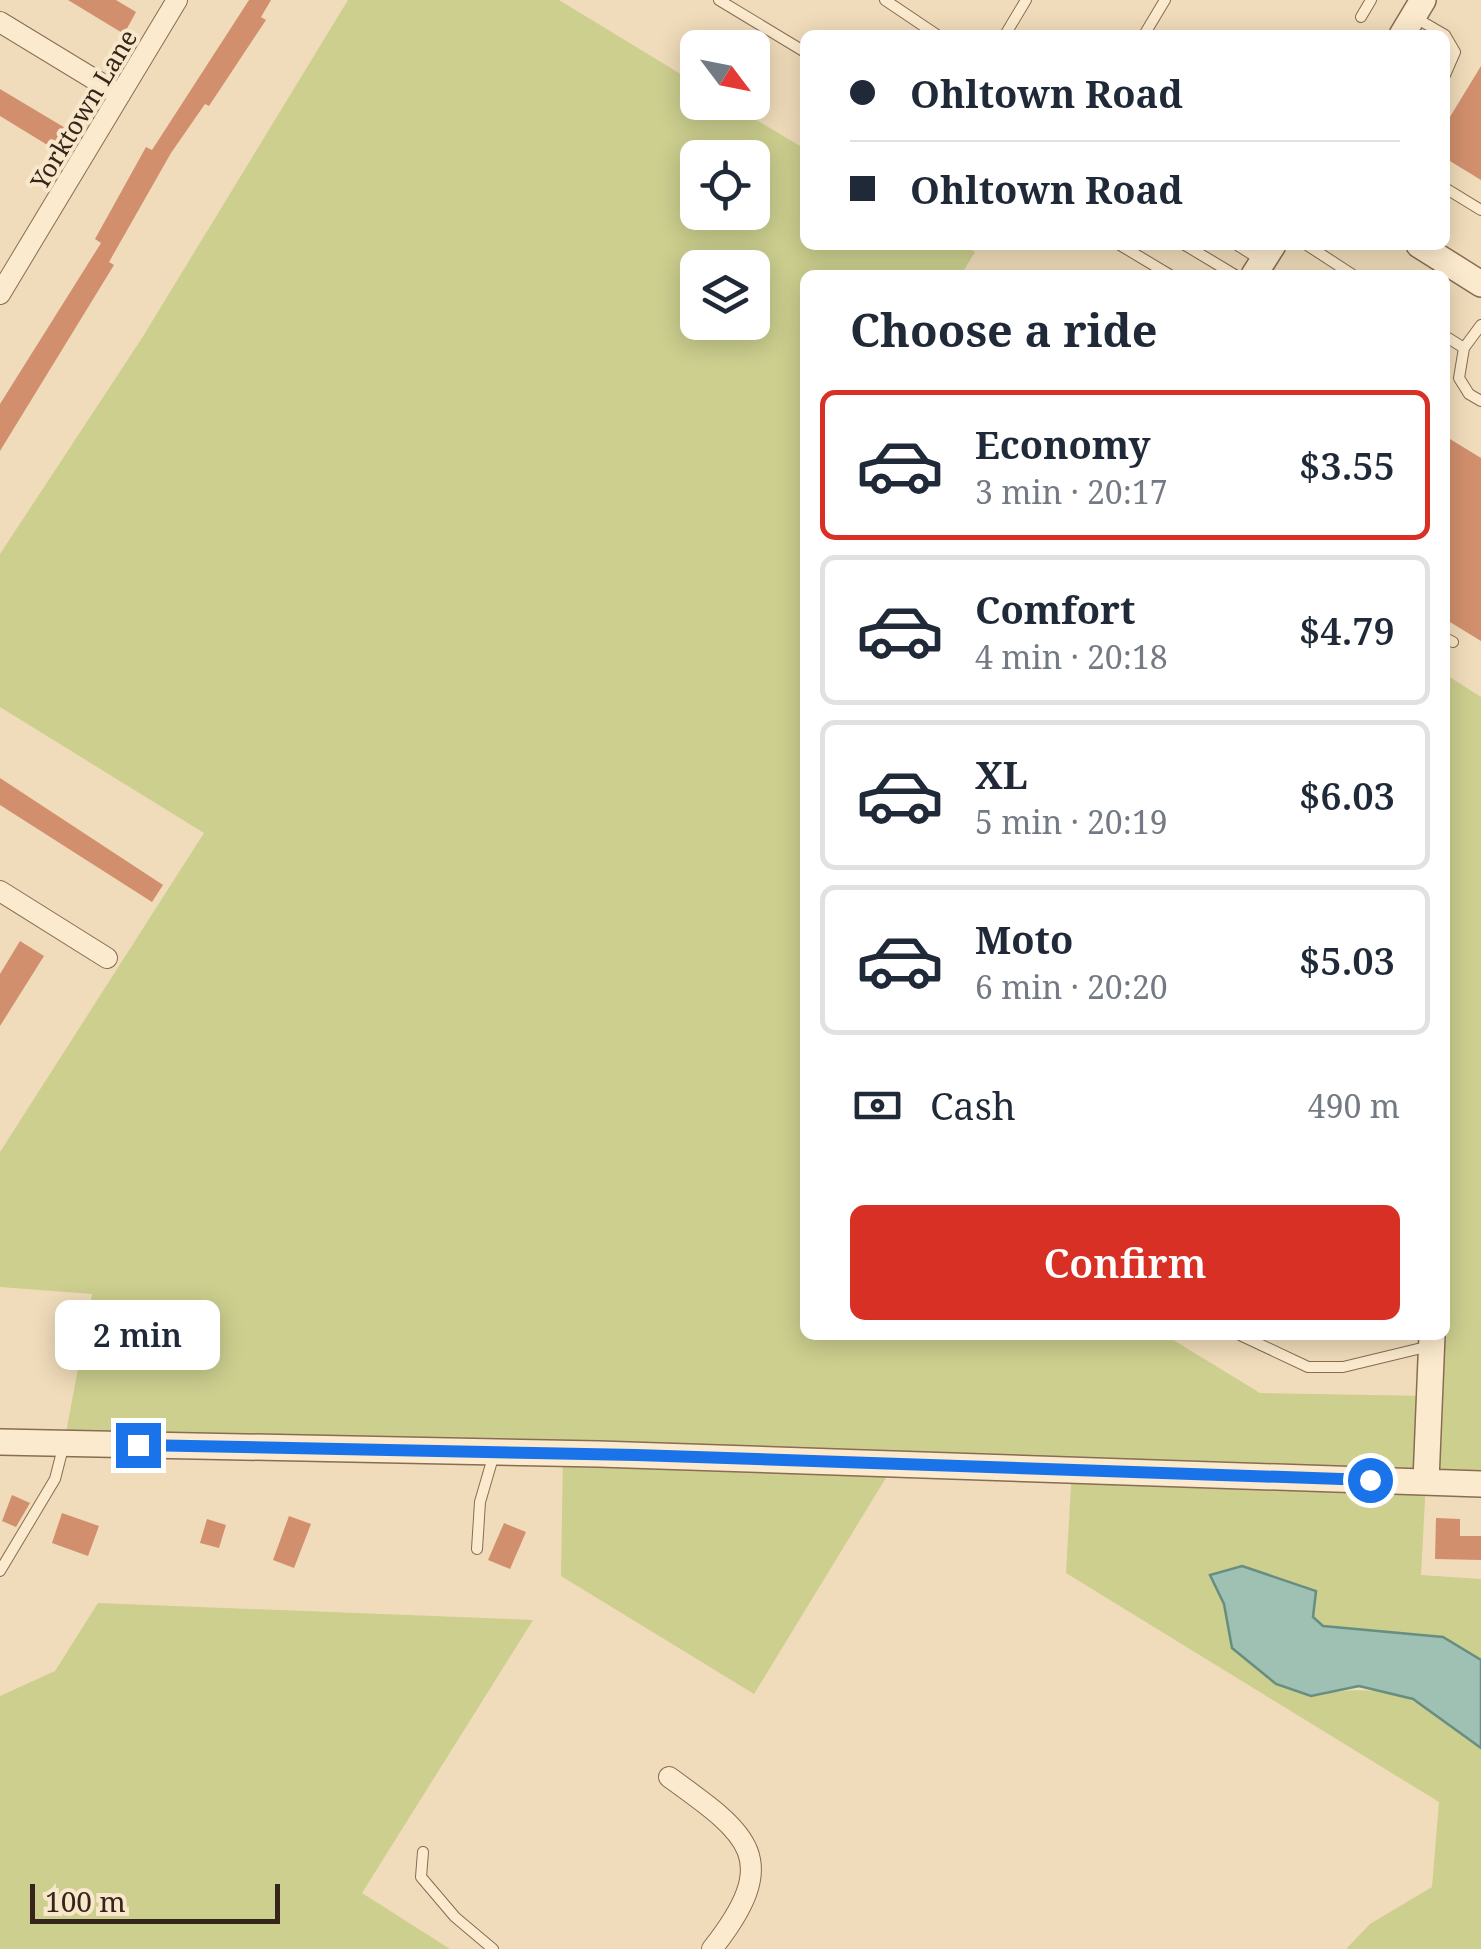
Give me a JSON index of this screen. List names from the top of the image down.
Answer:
{
  "streets": {
    "street": ["Yorktown Lane"]
  },
  "scale_bar": "100 m",
  "north": "bottom right",
  "page": {
    "banner": ["Ohltown Road", "Ohltown Road"],
    "heading": "Choose a ride",
    "list": [
      {
        "name": "Economy",
        "note": "3 min · 20:17",
        "value": "$3.55"
      },
      {
        "name": "Comfort",
        "note": "4 min · 20:18",
        "value": "$4.79"
      },
      {
        "name": "XL",
        "note": "5 min · 20:19",
        "value": "$6.03"
      },
      {
        "name": "Moto",
        "note": "6 min · 20:20",
        "value": "$5.03"
      }
    ],
    "pay": ["Cash", "490 m"],
    "buttons": "Confirm",
    "bubble": "2 min",
    "scale": "100 m"
  }
}
